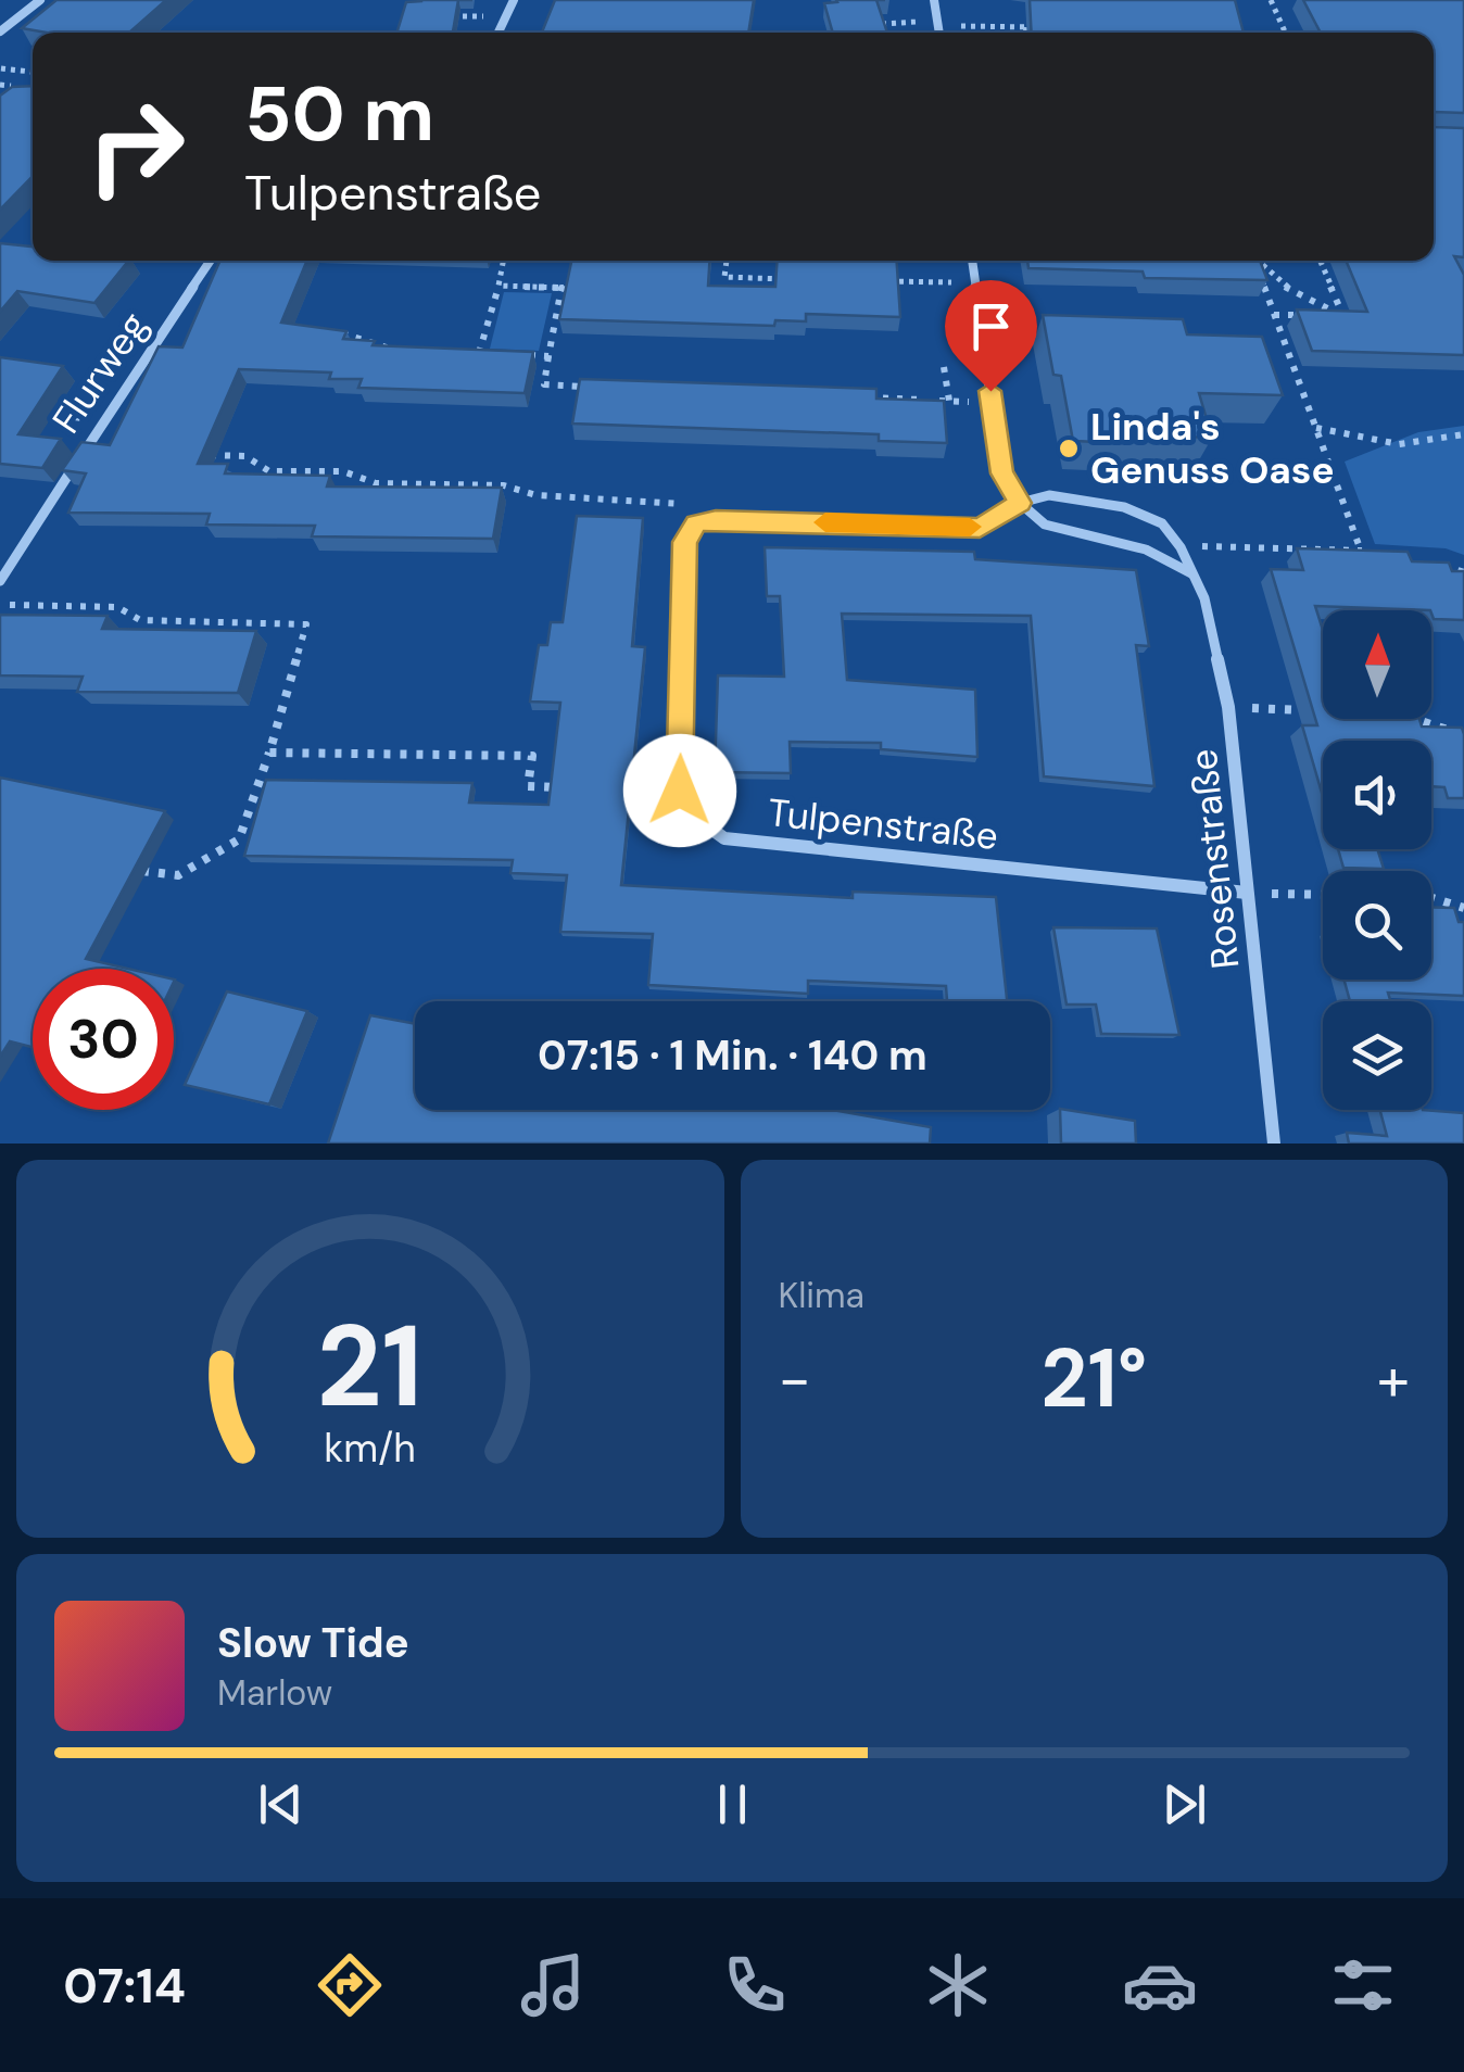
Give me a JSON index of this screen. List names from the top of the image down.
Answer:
{
  "streets": {
    "street": ["Flurweg", "Tulpenstraße", "Rosenstraße"]
  },
  "crossings": [
    ["Tulpenstraße", "Rosenstraße"]
  ],
  "places": ["Linda's Genuss Oase"],
  "north": "top",
  "page": {
    "turn": ["50 m", "Tulpenstraße"],
    "limit": "30",
    "trip": "07:15 · 1 Min. · 140 m",
    "tile": "Klima",
    "heat": ["−", "21°", "+"],
    "song": ["Slow Tide", "Marlow"],
    "tabs": "07:14",
    "gauge": ["21", "km/h"]
  }
}
